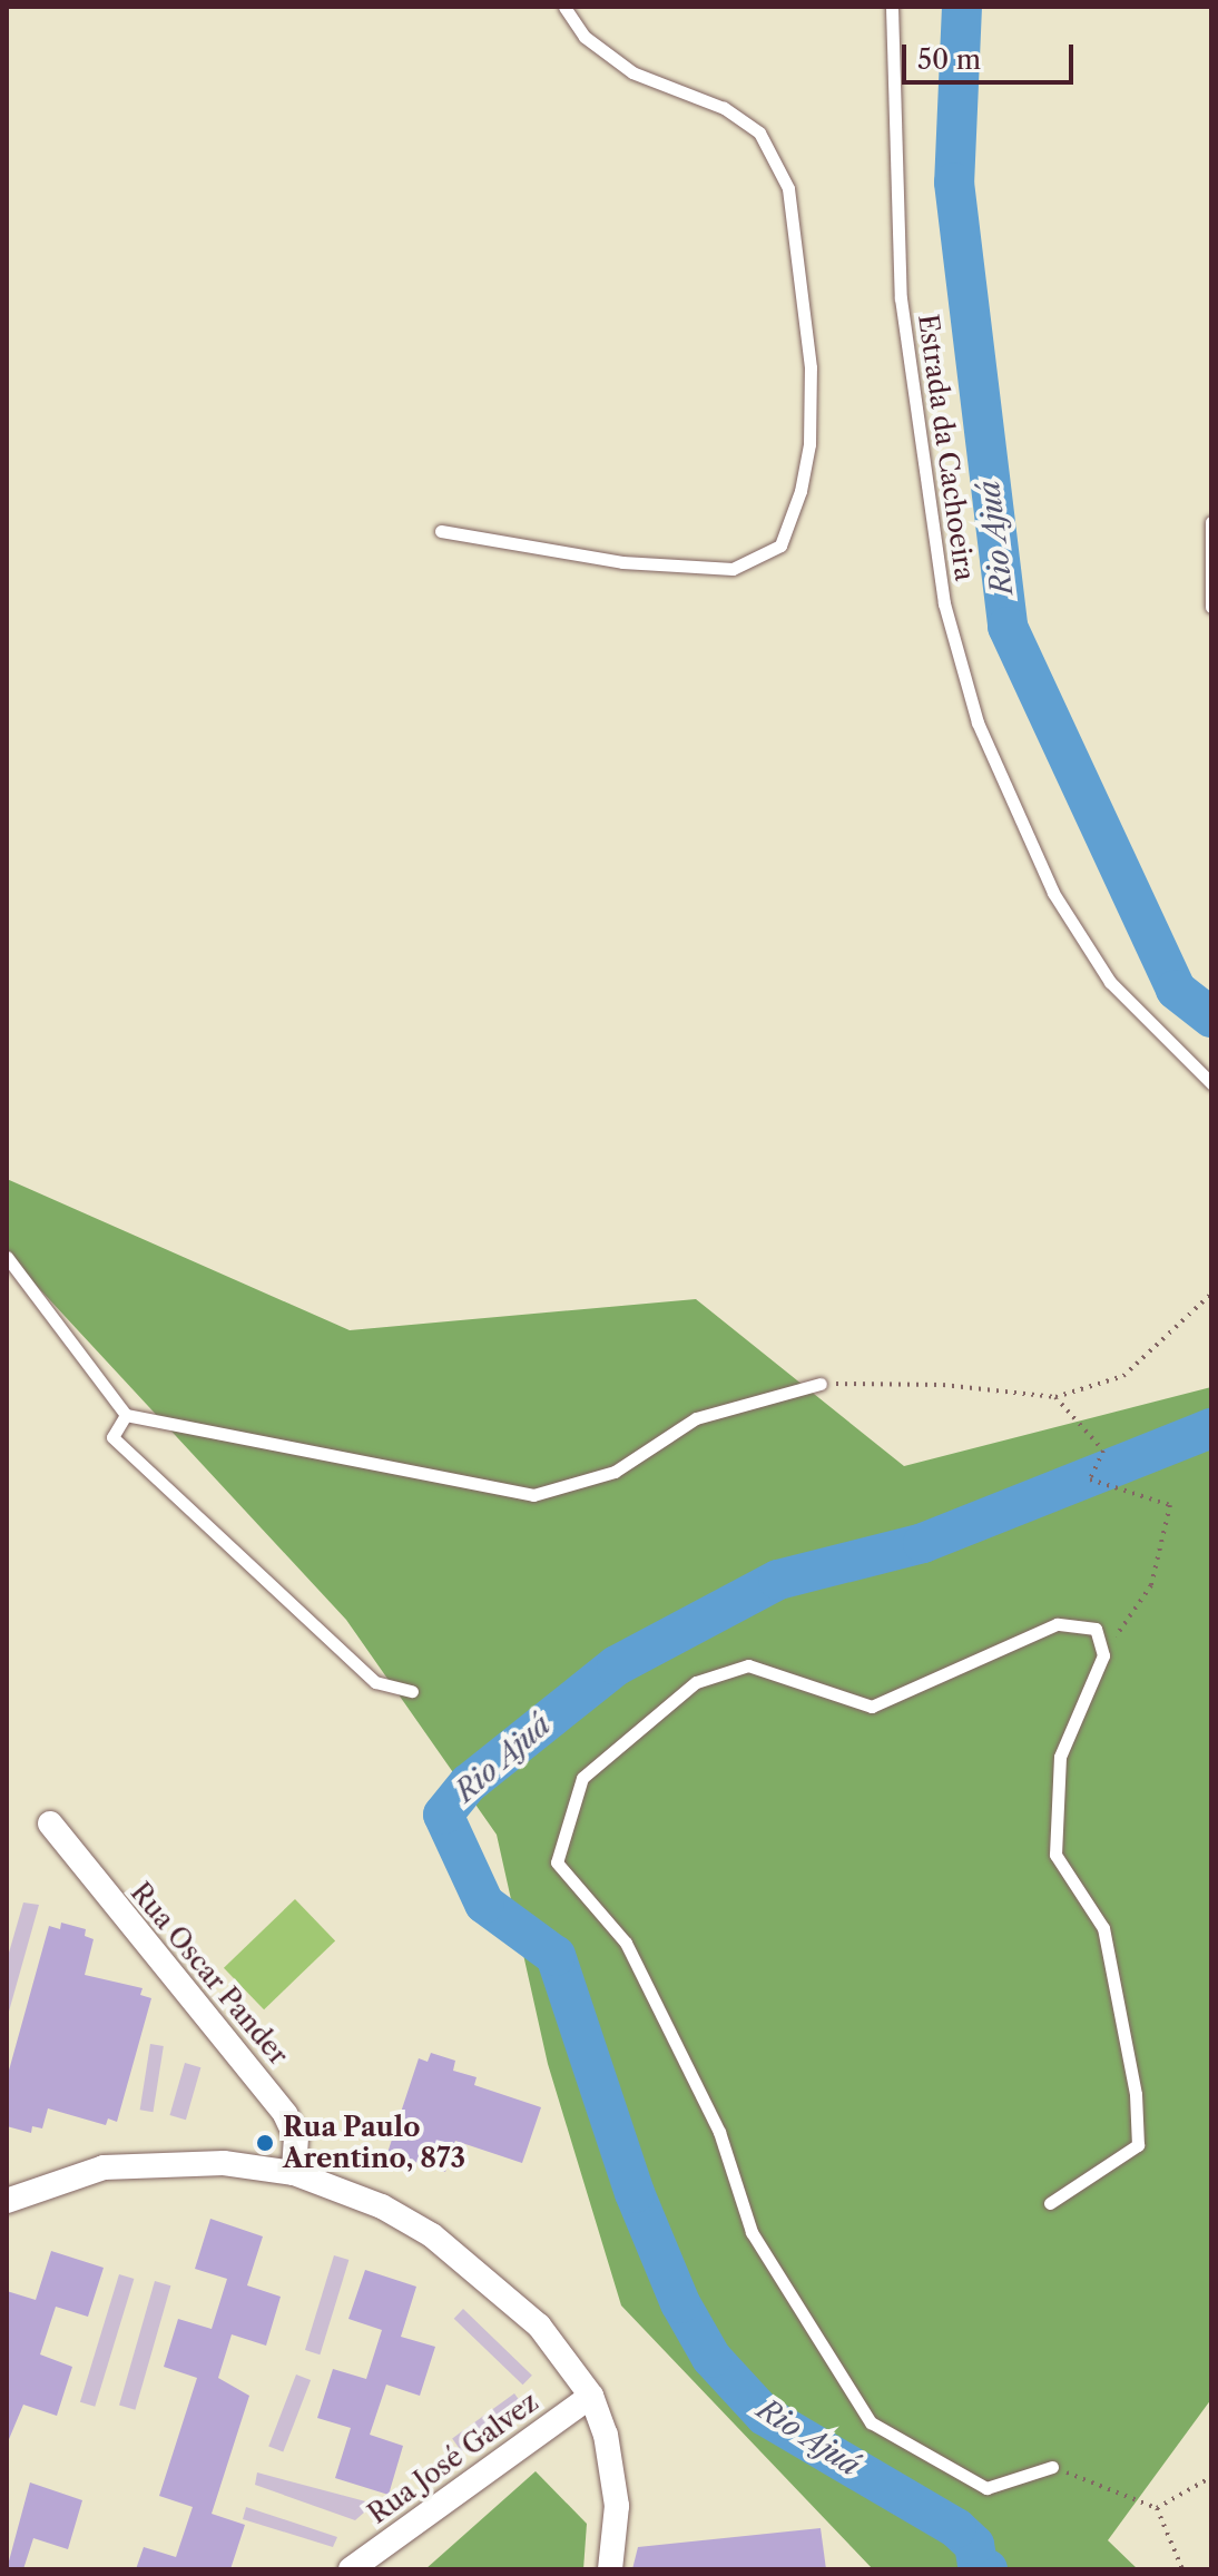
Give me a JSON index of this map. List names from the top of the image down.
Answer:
{
  "streets": {
    "street": ["Rua Oscar Pander", "Rua José Galvez"],
    "lane": ["Estrada da Cachoeira"]
  },
  "water": ["Rio Ajuá"],
  "places": ["Rua Paulo Arentino, 873"],
  "scale_bar": "50 m"
}
